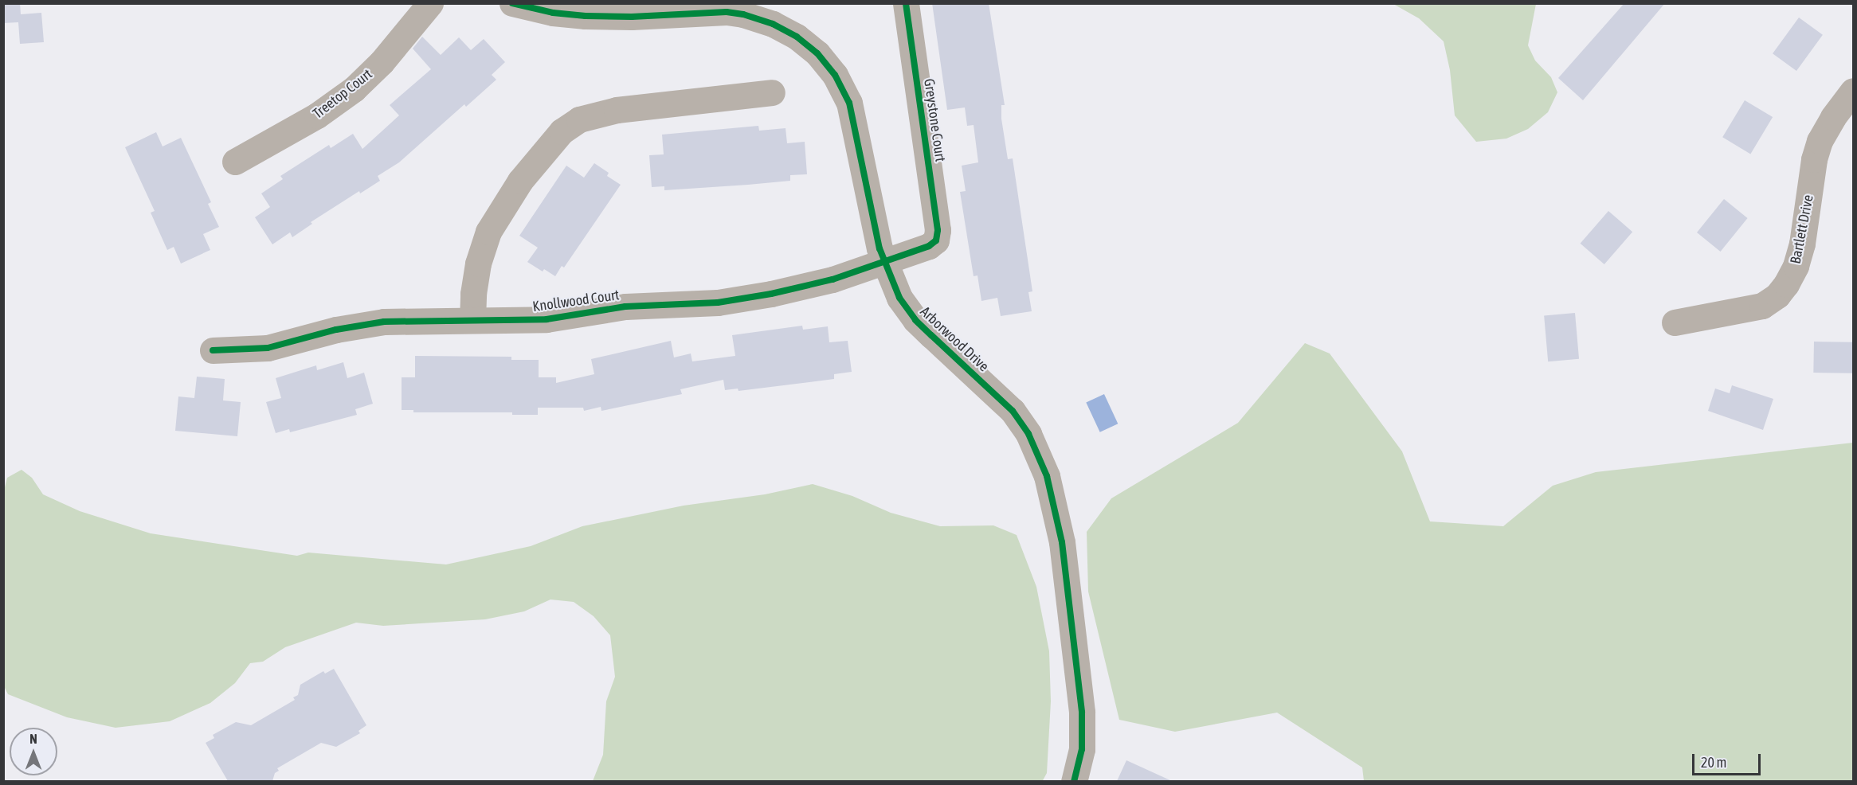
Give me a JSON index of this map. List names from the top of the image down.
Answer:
{
  "streets": {
    "street": [
      "Treetop Court",
      "Greystone Court",
      "Bartlett Drive",
      "Knollwood Court",
      "Arborwood Drive"
    ]
  },
  "crossings": [
    ["Greystone Court", "Knollwood Court"],
    ["Knollwood Court", "Arborwood Drive"]
  ],
  "scale_bar": "20 m",
  "north": "top"
}
